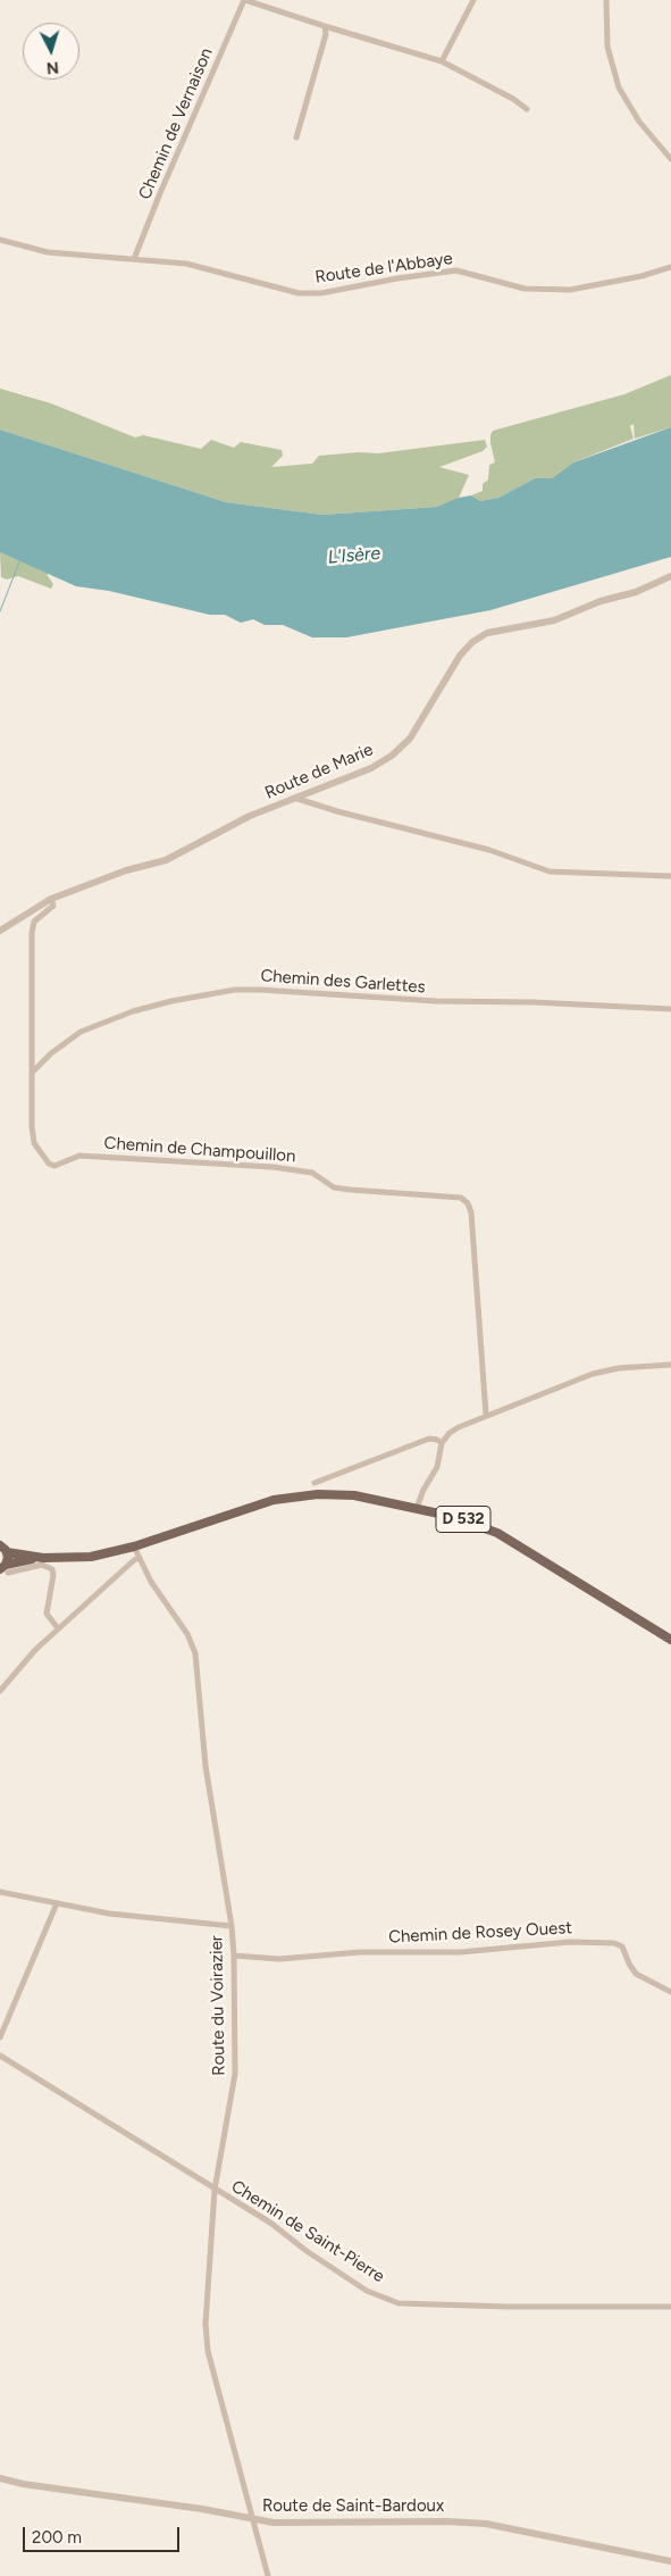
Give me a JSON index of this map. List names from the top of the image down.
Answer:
{
  "streets": {
    "main road": ["D 532"],
    "street": [
      "Chemin de Vernaison",
      "Route de l'Abbaye",
      "Route de Marie",
      "Chemin des Garlettes",
      "Chemin de Champouillon",
      "Chemin de Rosey Ouest",
      "Route du Voirazier",
      "Chemin de Saint-Pierre",
      "Route de Saint-Bardoux"
    ]
  },
  "crossings": [
    ["Chemin de Vernaison", "Route de l'Abbaye"],
    ["Chemin des Garlettes", "Chemin de Champouillon"],
    ["D 532", "Route du Voirazier"],
    ["Chemin de Rosey Ouest", "Route du Voirazier"],
    ["Route du Voirazier", "Chemin de Saint-Pierre"],
    ["Route du Voirazier", "Route de Saint-Bardoux"]
  ],
  "water": ["L'Isère"],
  "scale_bar": "200 m",
  "north": "bottom"
}
